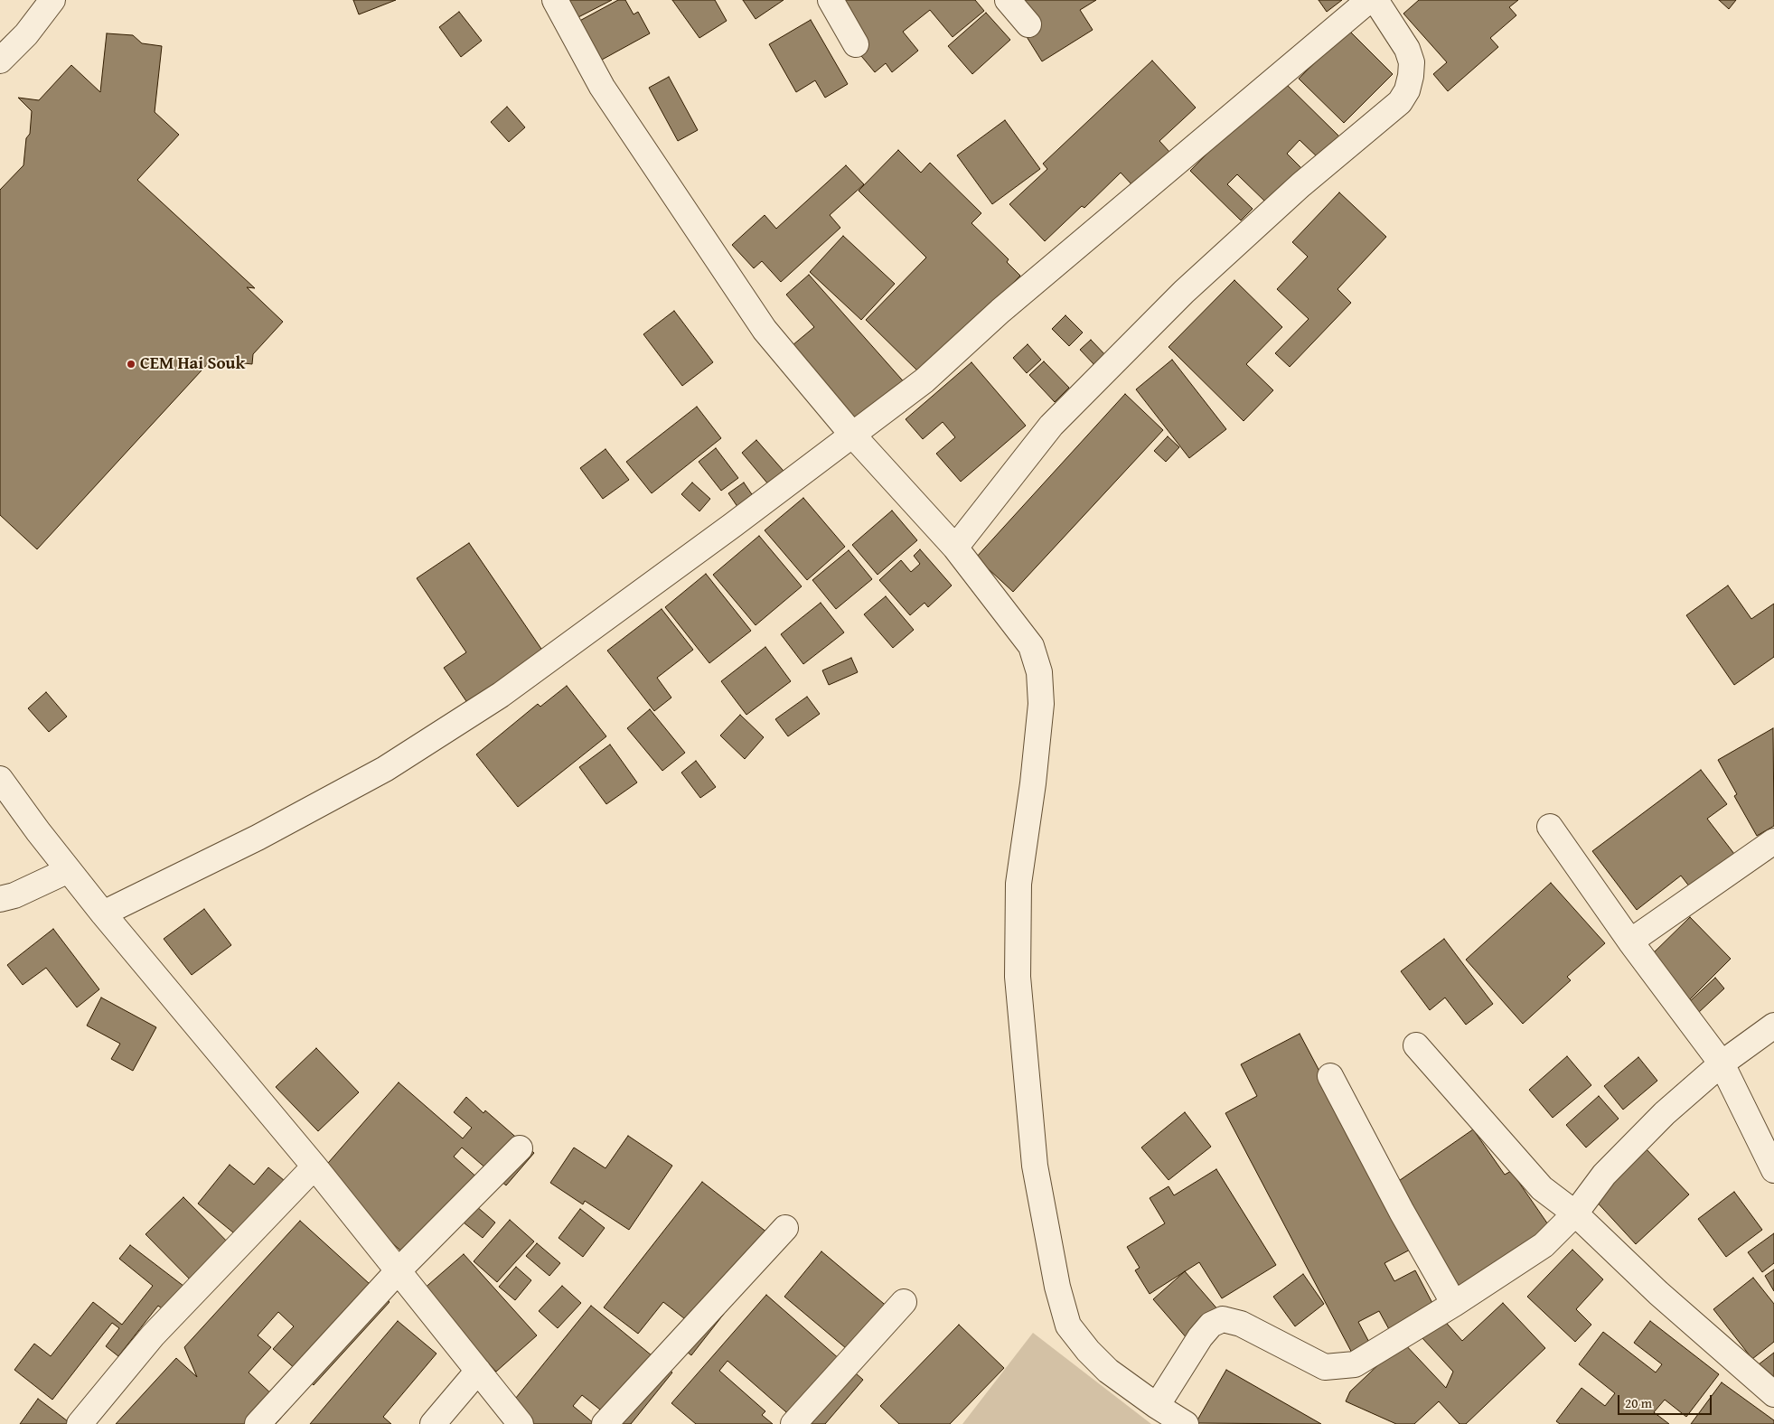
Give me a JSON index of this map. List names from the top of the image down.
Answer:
{
  "places": ["CEM Hai Souk"],
  "scale_bar": "20 m"
}
